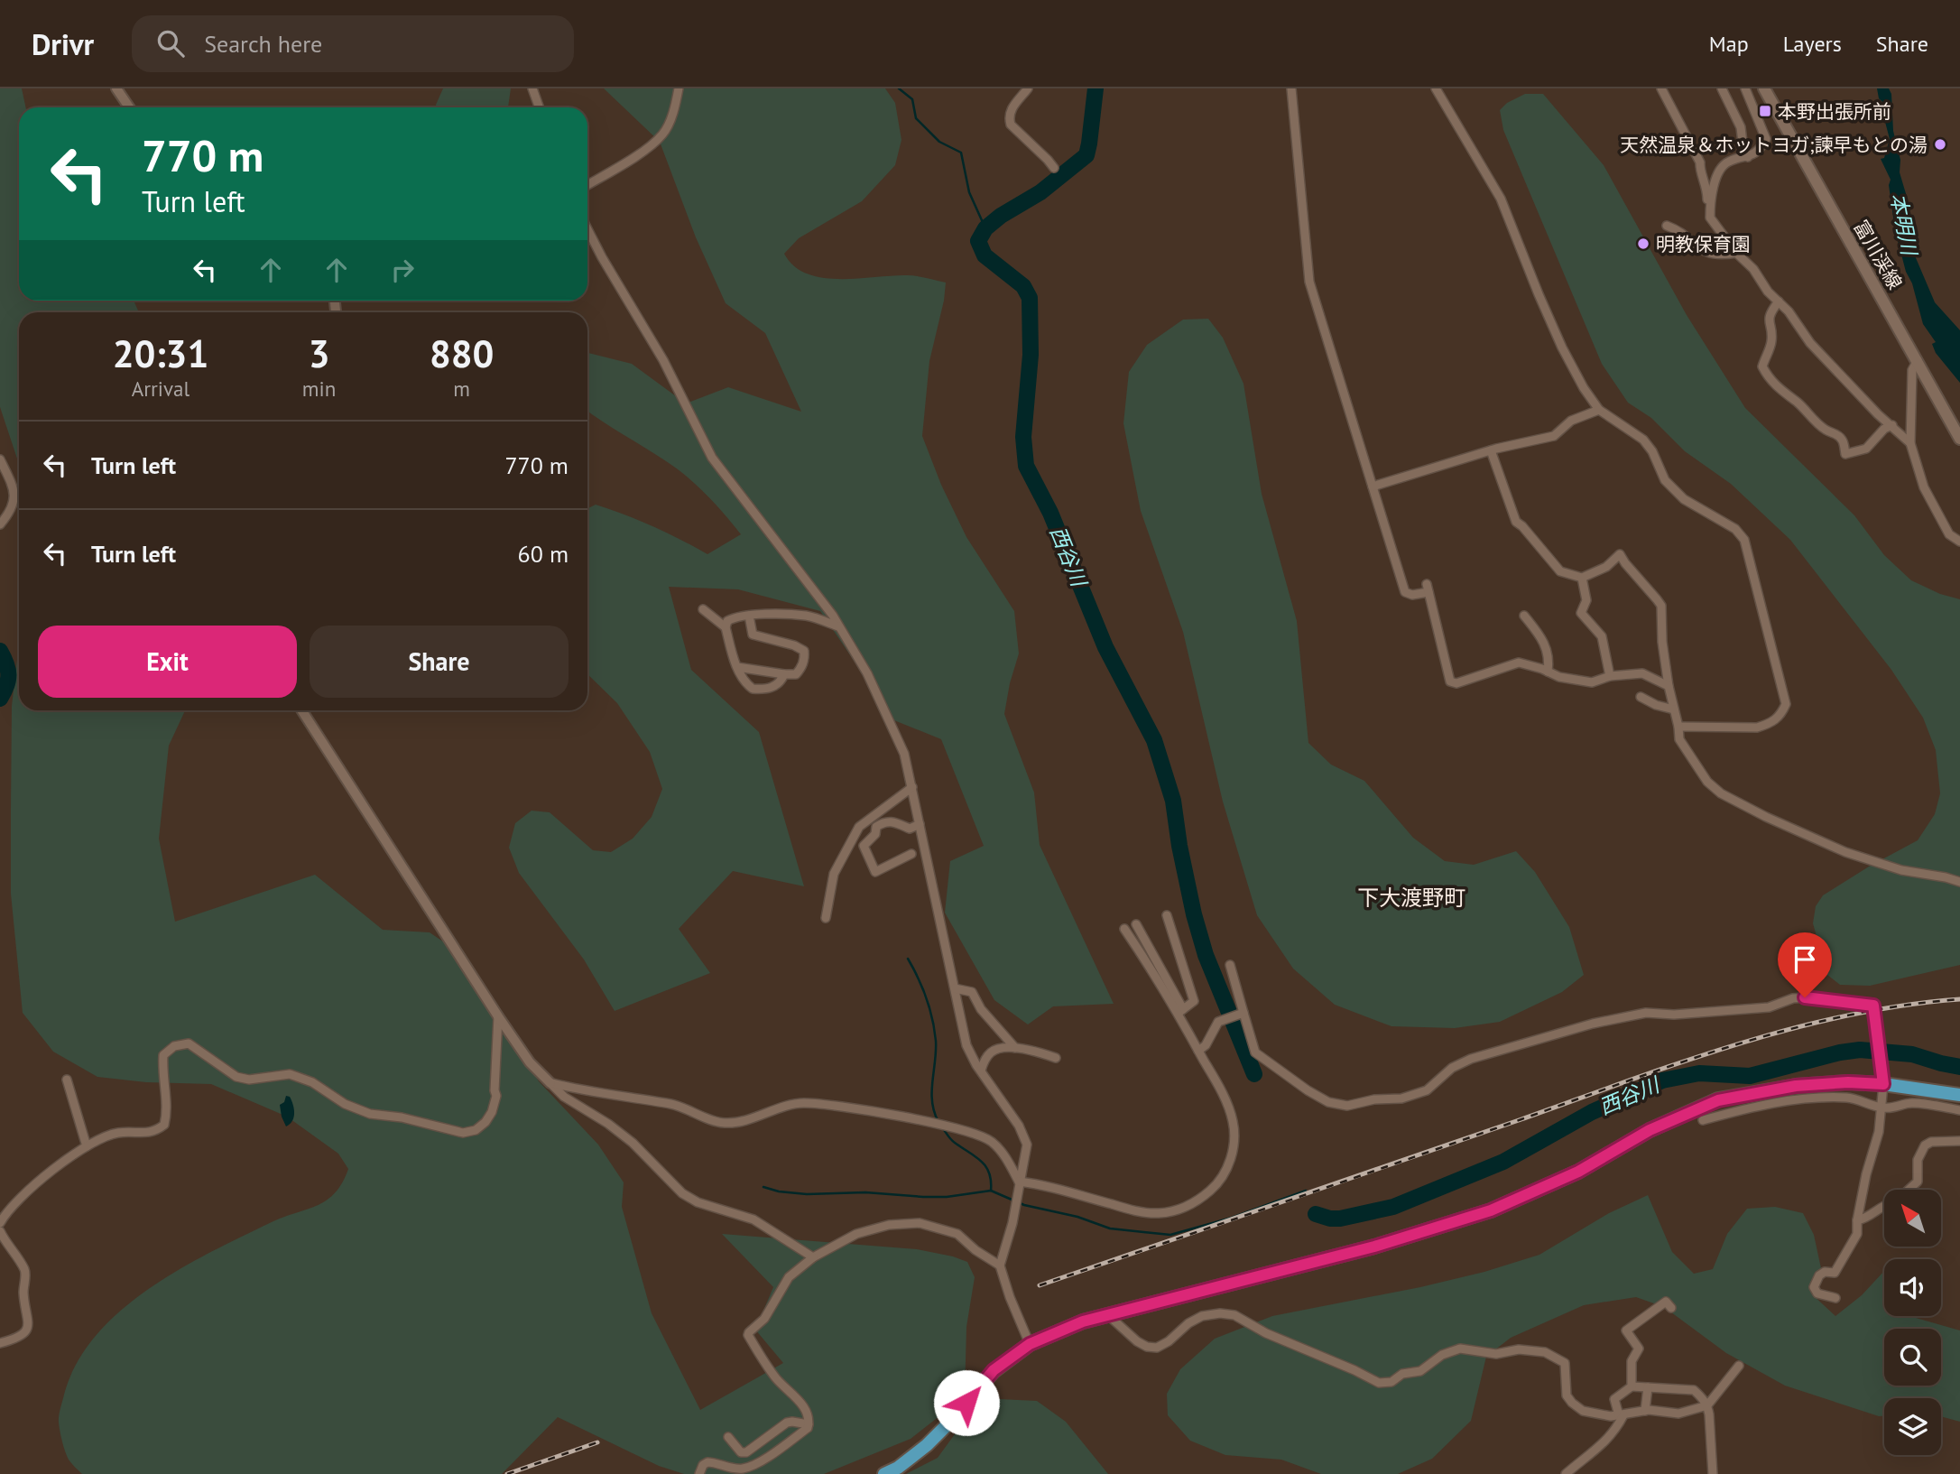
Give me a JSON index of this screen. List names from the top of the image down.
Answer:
{
  "streets": {
    "main road": ["富川渓線"]
  },
  "districts": ["下大渡野町"],
  "water": ["本明川", "西谷川"],
  "places": {
    "transit": ["本野出張所前"],
    "other": ["天然温泉＆ホットヨガ;諫早もとの湯", "明教保育園"]
  },
  "north": "top left",
  "page": {
    "header": "Drivr",
    "search": "Search here",
    "nav": ["Map", "Layers", "Share"],
    "turn": ["770 m", "Turn left"],
    "eta": [
      "20:31",
      "Arrival",
      "3",
      "min",
      "880",
      "m"
    ],
    "list": [
      {
        "name": "Turn left",
        "value": "770 m"
      },
      {
        "name": "Turn left",
        "value": "60 m"
      }
    ],
    "buttons": ["Exit", "Share"]
  }
}
